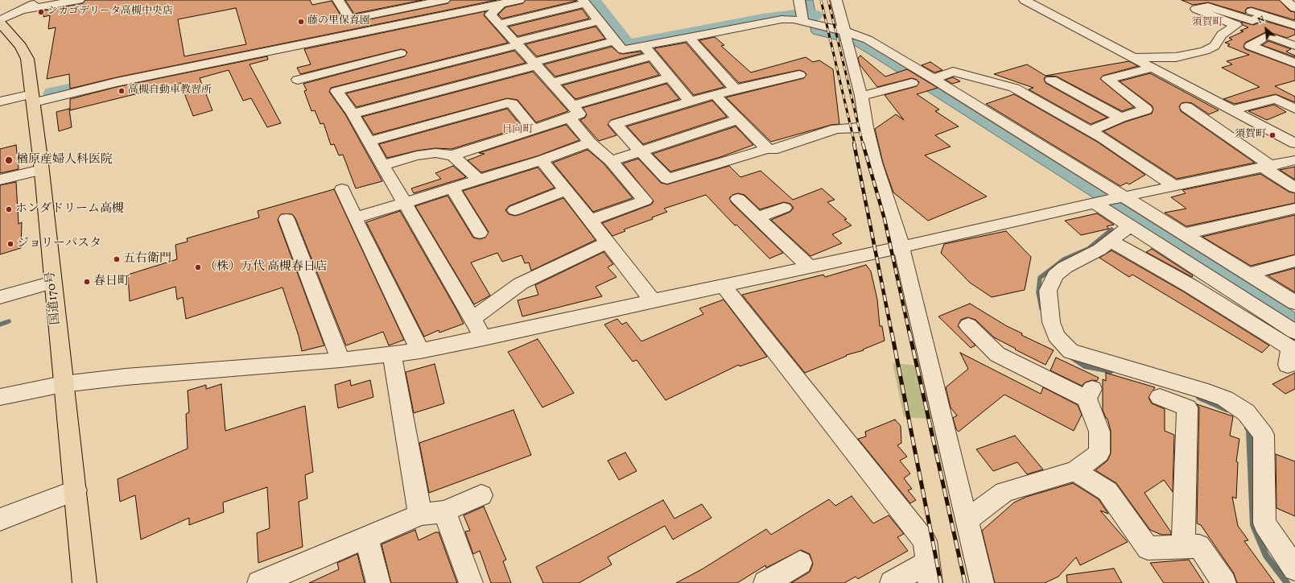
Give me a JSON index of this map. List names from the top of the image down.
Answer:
{
  "streets": {
    "highway": ["国道170号"]
  },
  "districts": ["須賀町", "日向町"],
  "places": [
    "シカゴデリータ高槻中央店",
    "藤の里保育園",
    "高槻自動車教習所",
    "須賀町",
    "楢原産婦人科医院",
    "ホンダドリーム高槻",
    "ジョリーパスタ",
    "五右衛門",
    "（株）万代 高槻春日店",
    "春日町"
  ],
  "north": "top left"
}
